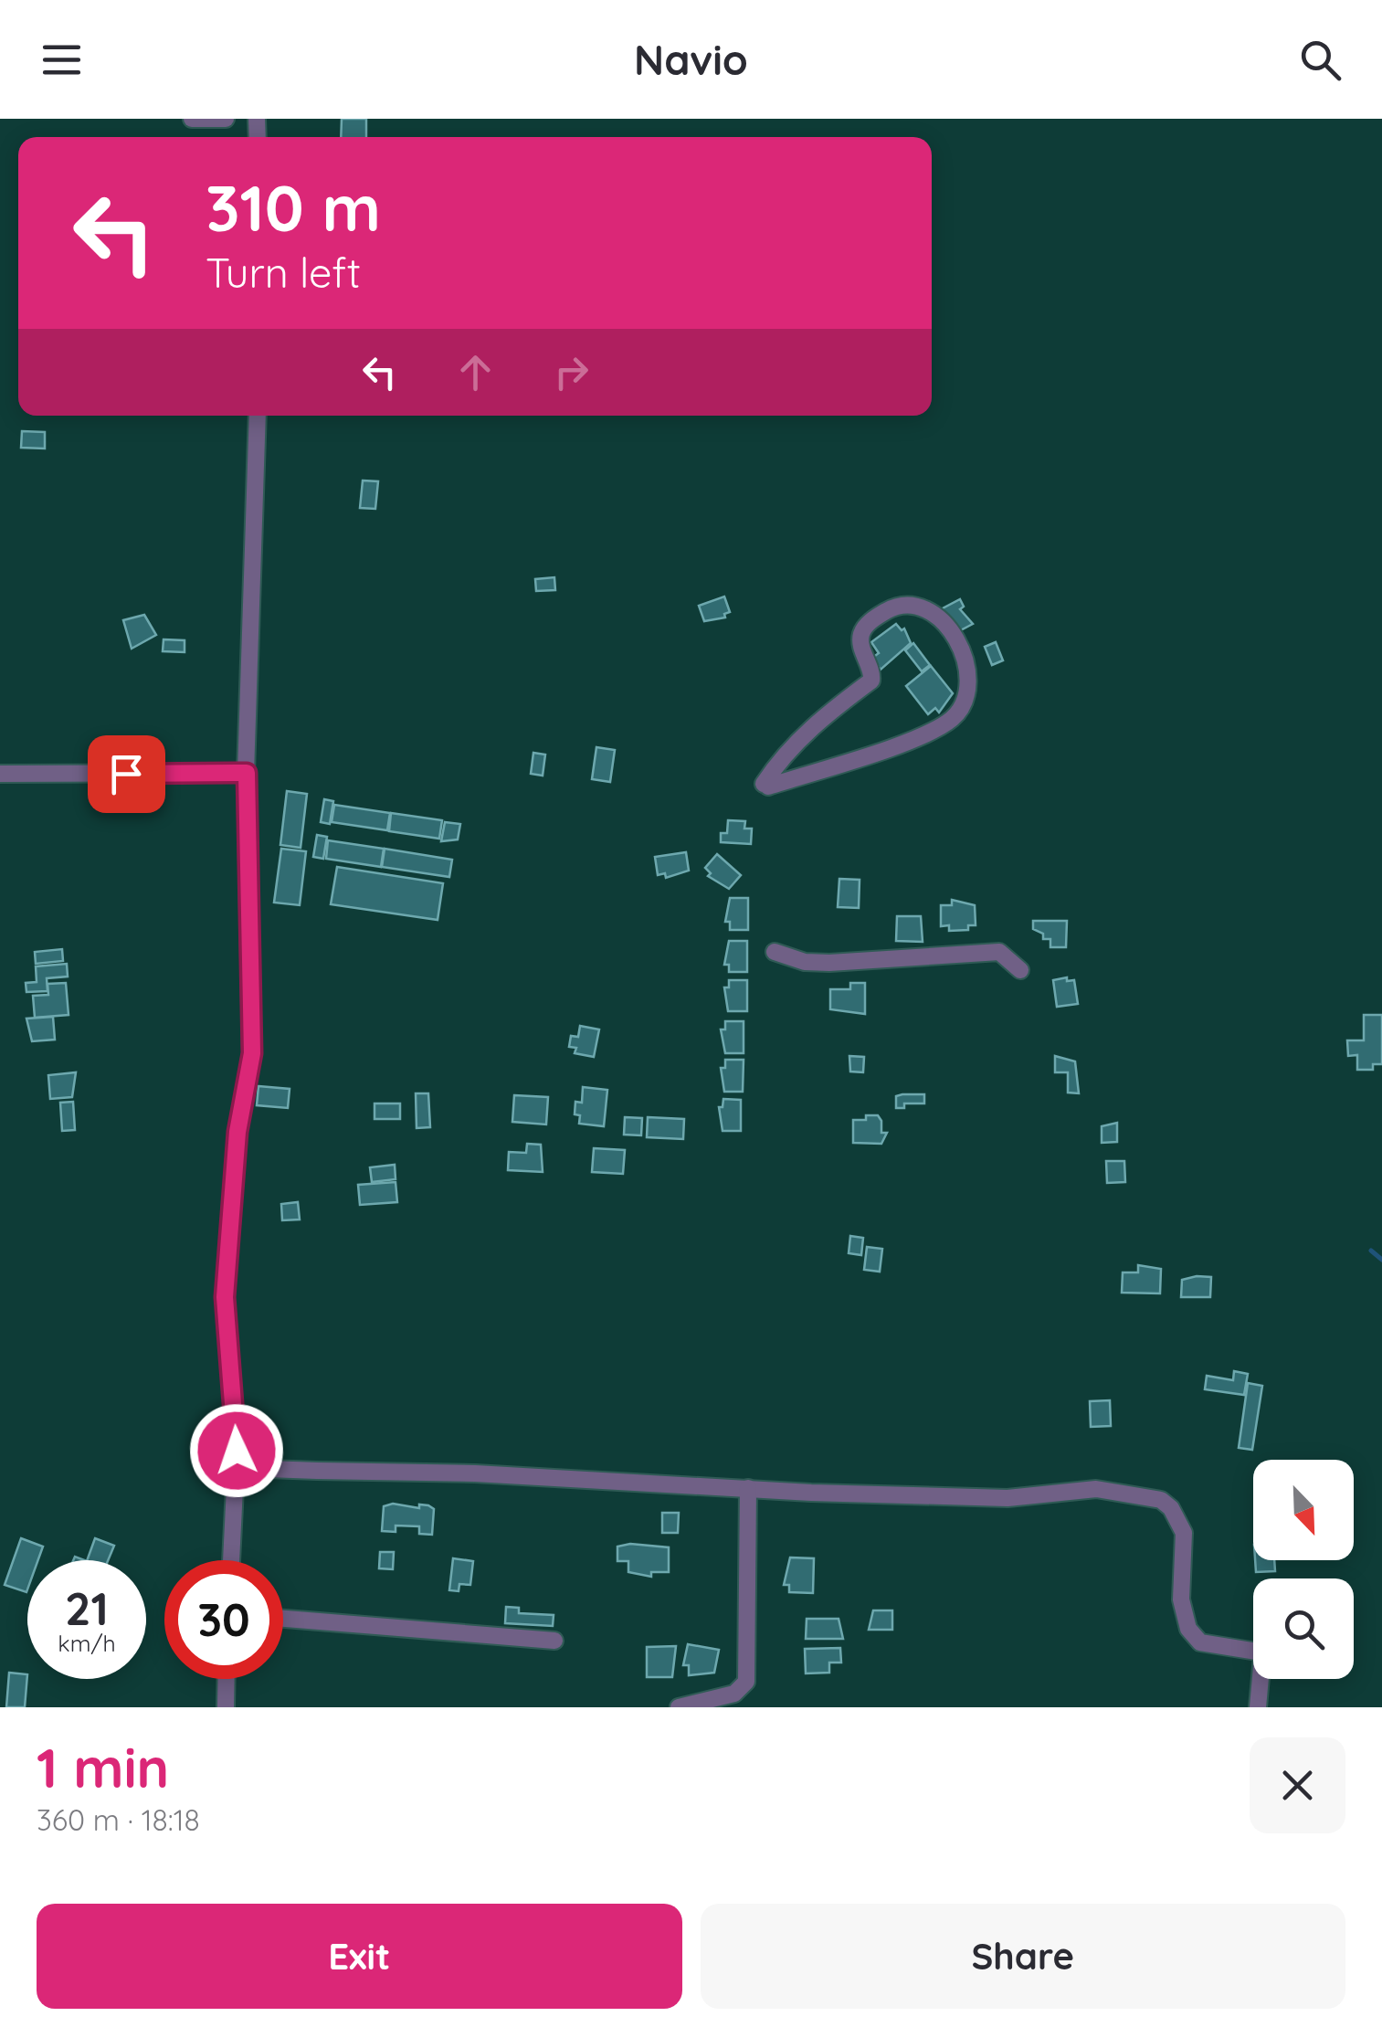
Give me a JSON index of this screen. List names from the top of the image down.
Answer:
{
  "north": "bottom right",
  "page": {
    "header": "Navio",
    "turn": ["310 m", "Turn left"],
    "speed": "21 km/h",
    "limit": "30",
    "heading": ["1 min", "360 m · 18:18"],
    "buttons": ["Exit", "Share"]
  }
}
